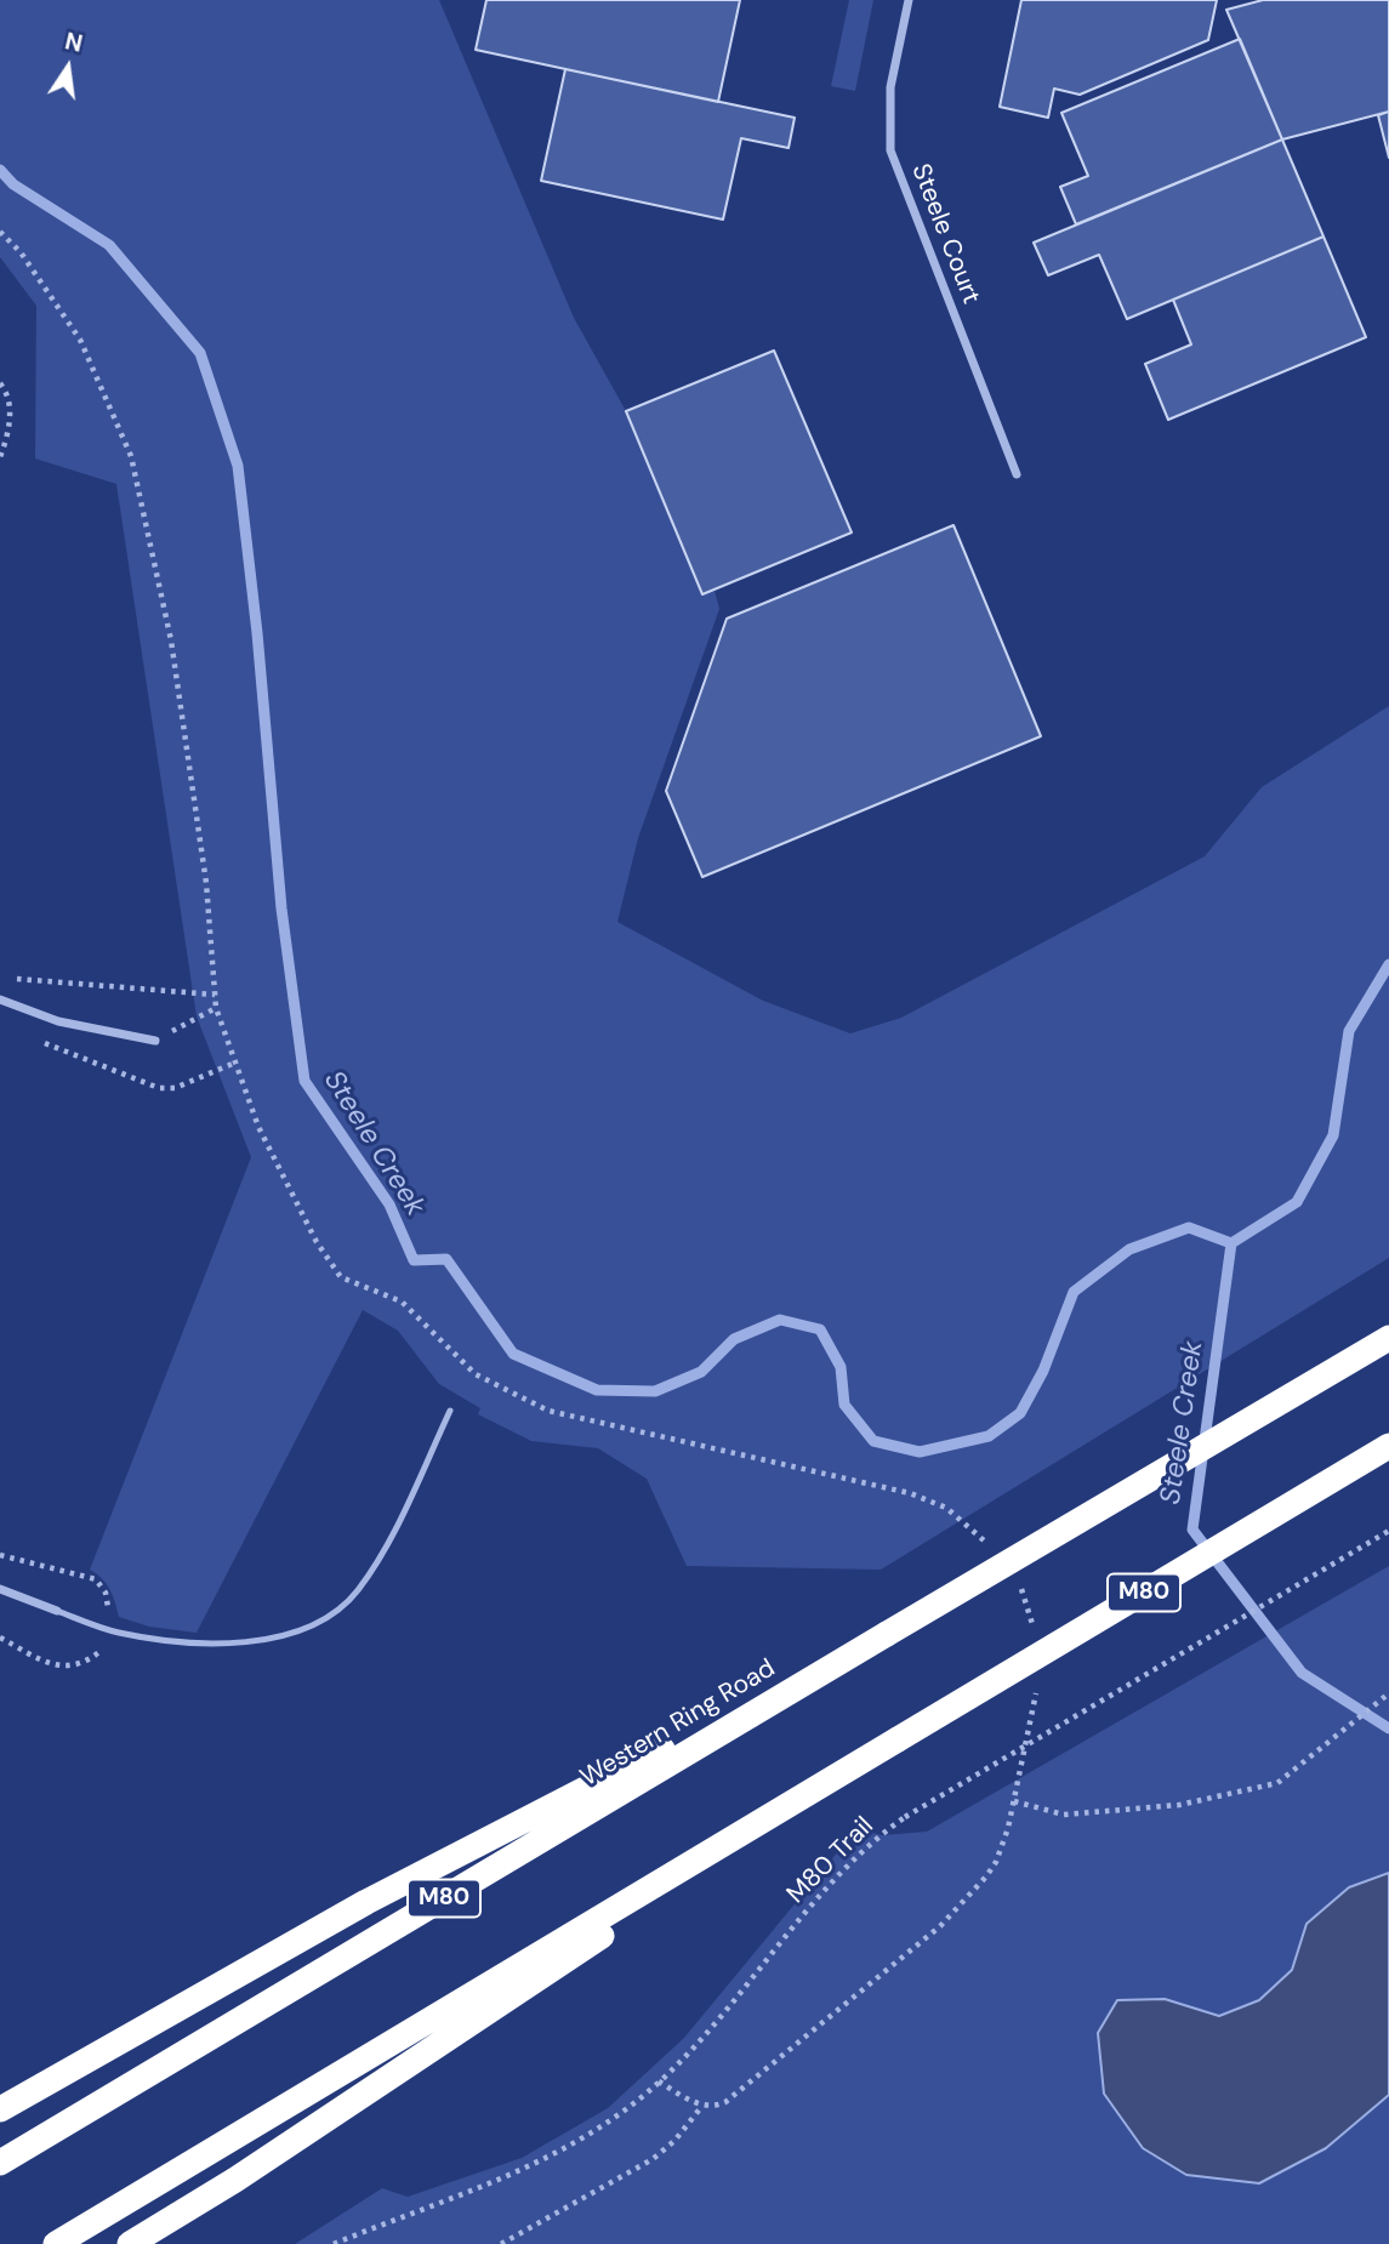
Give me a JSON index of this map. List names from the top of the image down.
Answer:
{
  "streets": {
    "highway": ["M80", "Western Ring Road"],
    "street": ["Steele Court"],
    "path": ["M80 Trail"]
  },
  "water": ["Steele Creek"],
  "north": "top"
}
